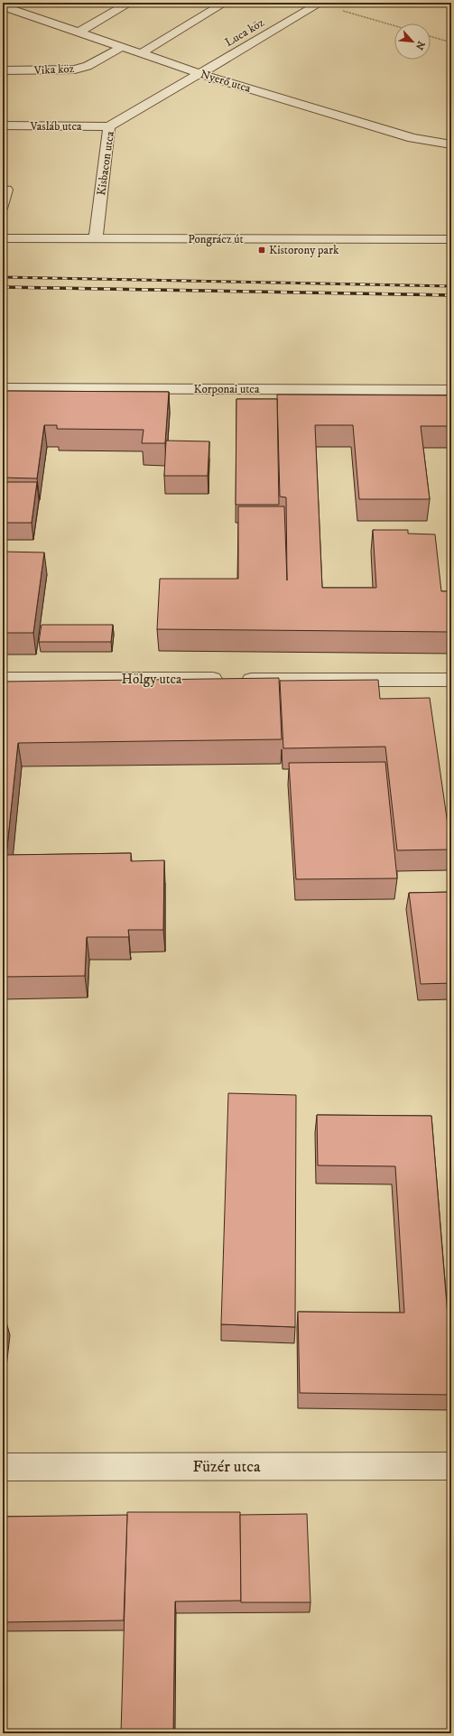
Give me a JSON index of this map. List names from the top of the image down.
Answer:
{
  "streets": {
    "street": [
      "Luca köz",
      "Vika köz",
      "Nyerő utca",
      "Vasláb utca",
      "Kisbacon utca",
      "Pongrácz út",
      "Korponai utca",
      "Hölgy utca",
      "Füzér utca"
    ]
  },
  "crossings": [
    ["Luca köz", "Nyerő utca"],
    ["Luca köz", "Kisbacon utca"],
    ["Vika köz", "Nyerő utca"],
    ["Nyerő utca", "Kisbacon utca"],
    ["Vasláb utca", "Kisbacon utca"],
    ["Kisbacon utca", "Pongrácz út"]
  ],
  "places": {
    "transit": ["Kistorony park"]
  },
  "north": "bottom right"
}
